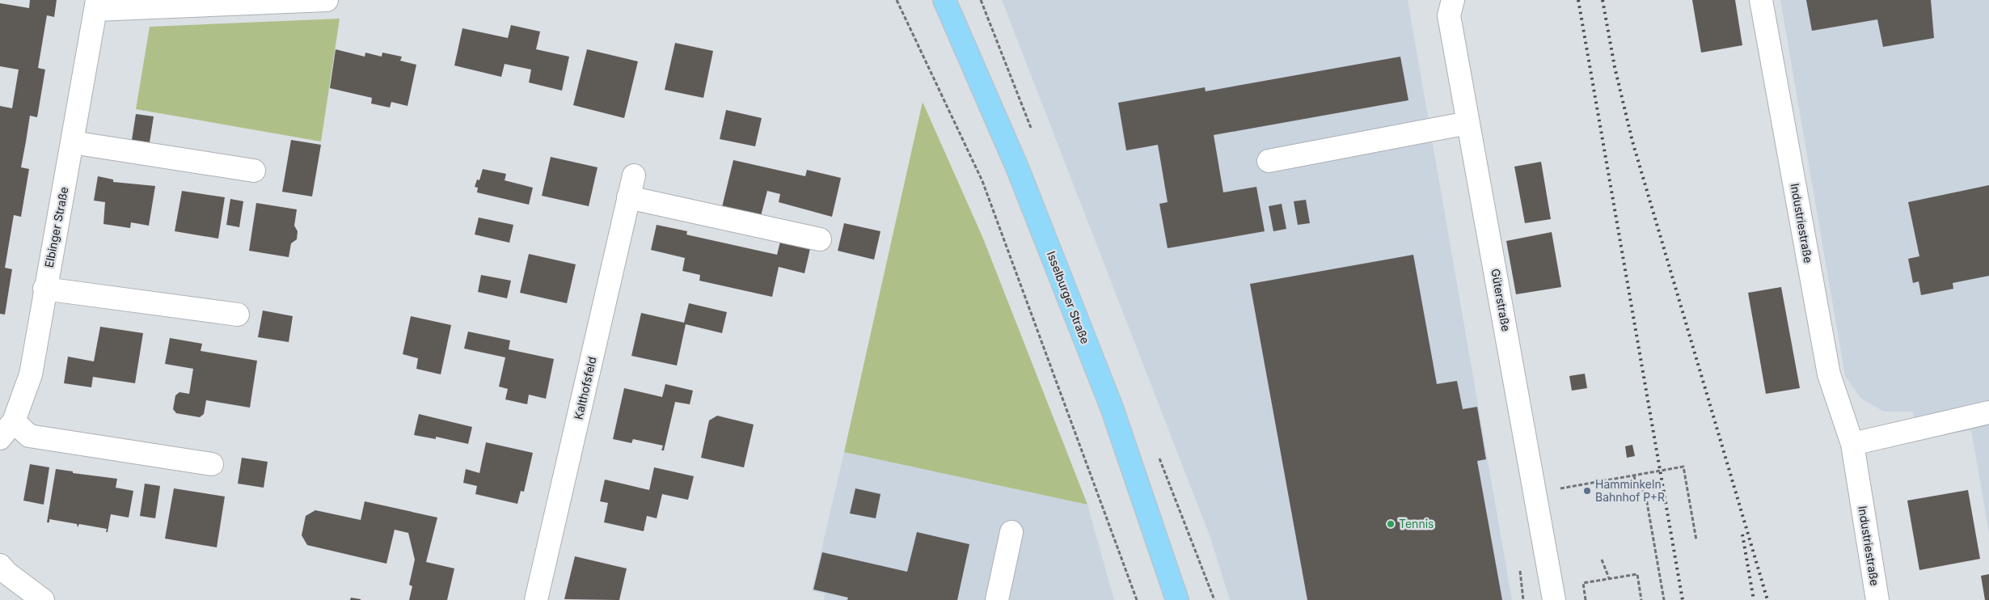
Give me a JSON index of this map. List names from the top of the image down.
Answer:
{
  "streets": {
    "main road": ["Isselburger Straße"],
    "street": [
      "Industriestraße",
      "Elbinger Straße",
      "Güterstraße",
      "Kalthofsfeld"
    ]
  },
  "places": ["Hamminkeln Bahnhof P+R", "Tennis"]
}
